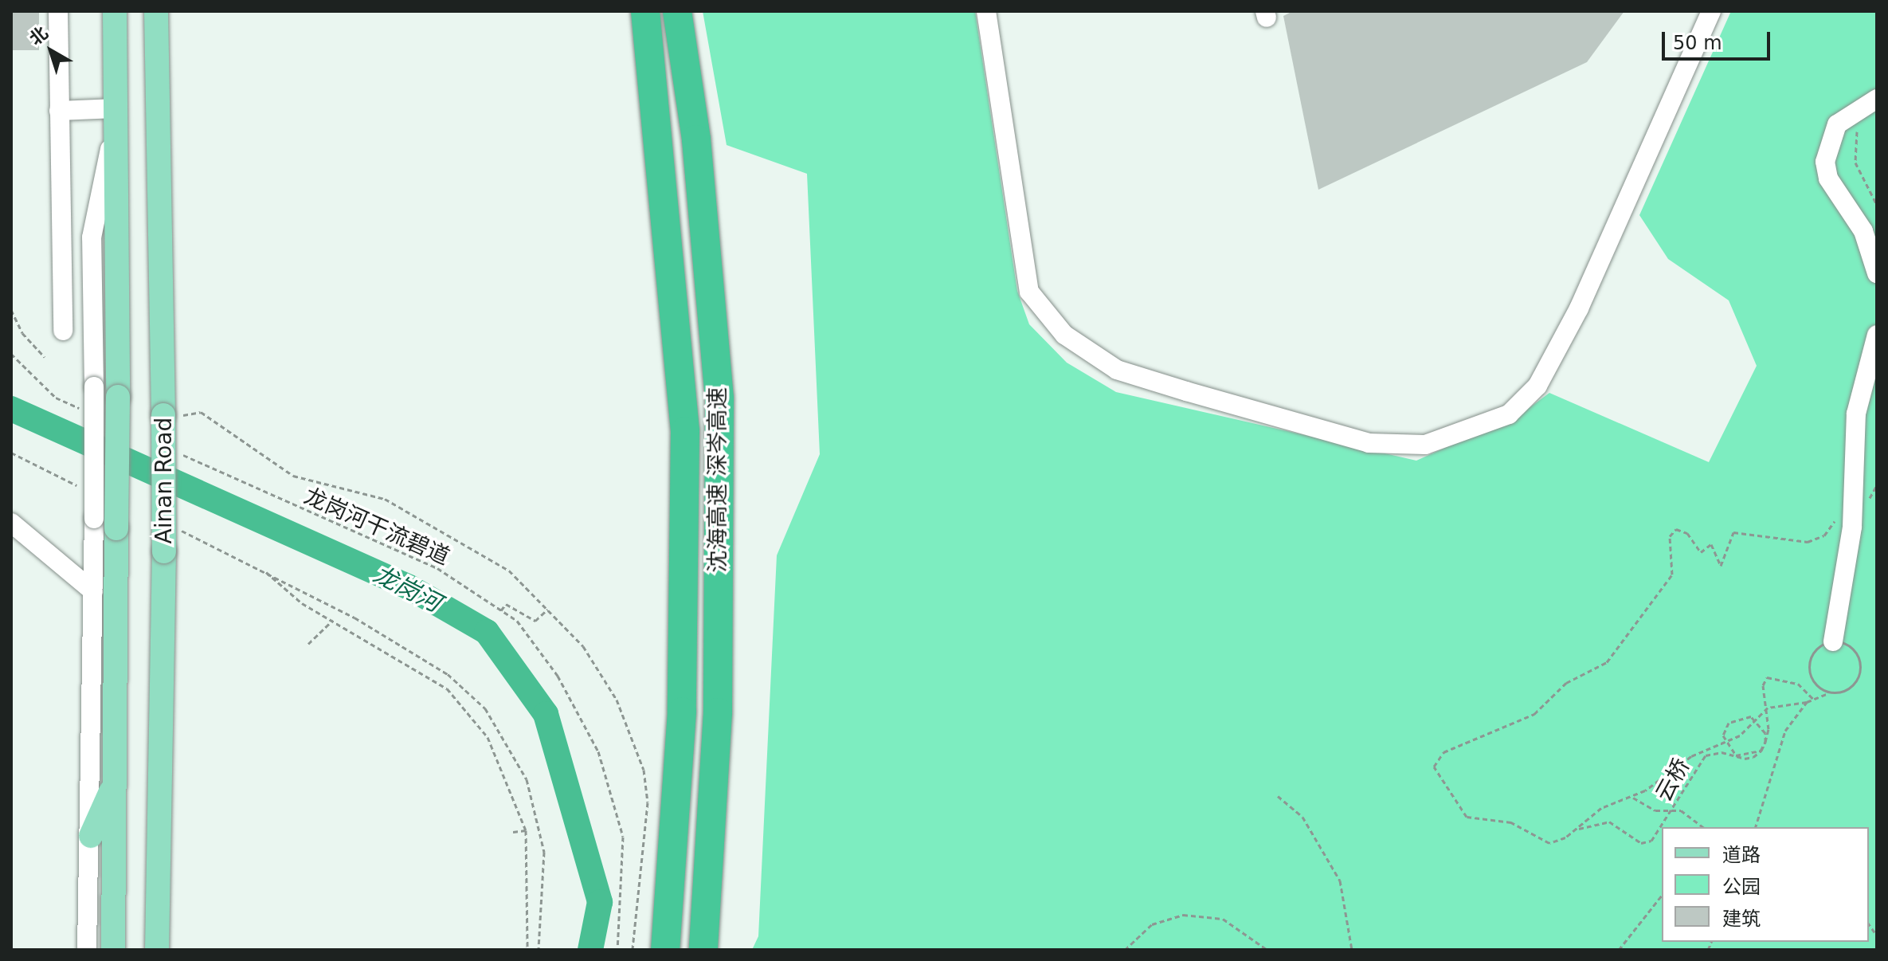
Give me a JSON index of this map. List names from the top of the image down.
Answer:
{
  "streets": {
    "highway": ["沈海高速 深岑高速"],
    "main road": ["Ainan Road"],
    "path": ["龙岗河干流碧道", "云桥"]
  },
  "water": ["龙岗河"],
  "legend": ["道路", "公园", "建筑"],
  "scale_bar": "50 m",
  "north": "top left"
}
